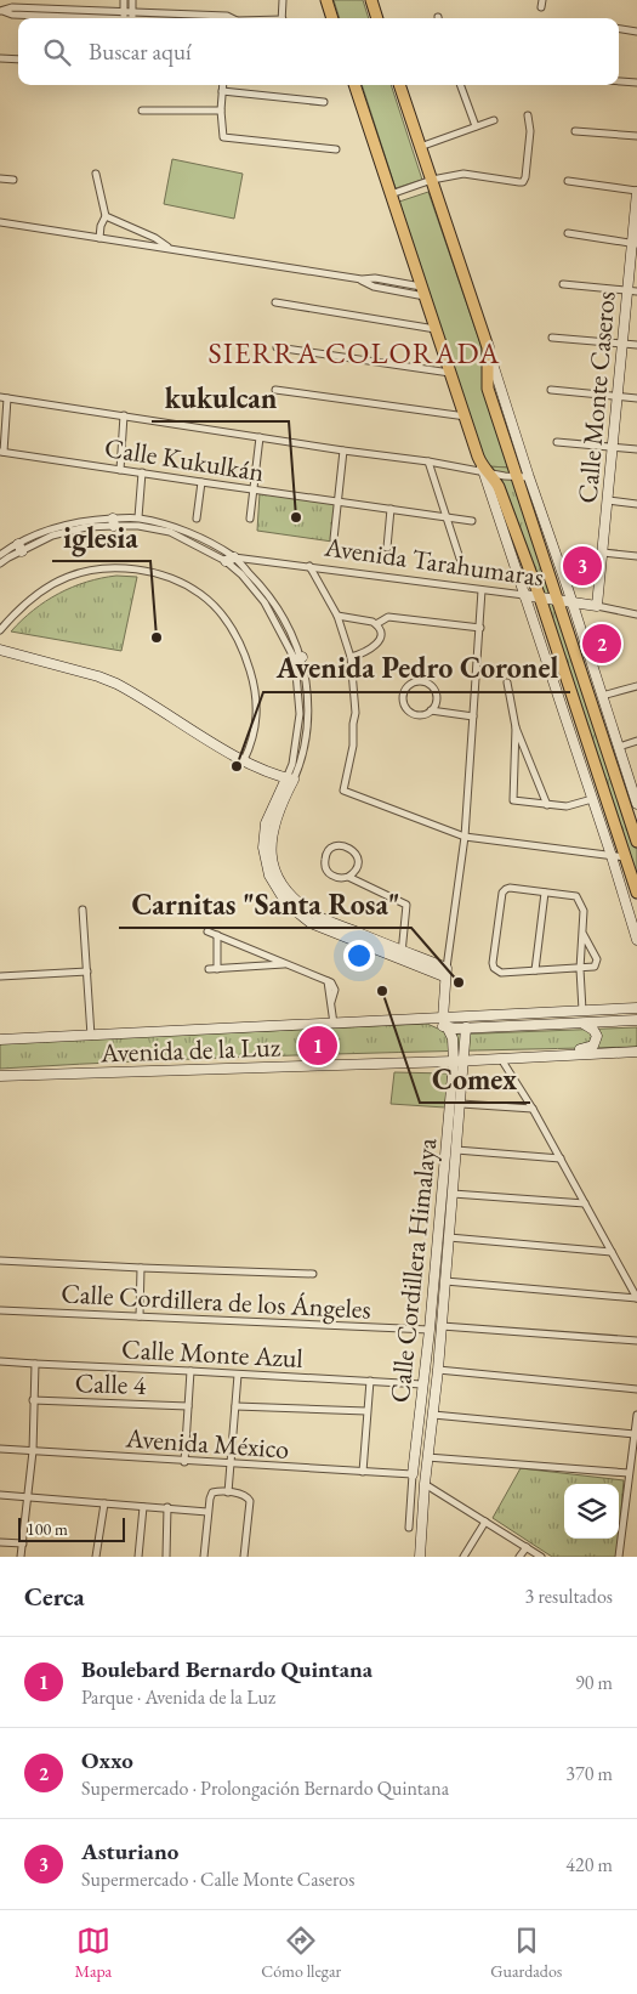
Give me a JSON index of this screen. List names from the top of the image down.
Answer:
{
  "streets": {
    "street": [
      "Calle Monte Caseros",
      "Calle Kukulkán",
      "Avenida Tarahumaras",
      "Avenida de la Luz",
      "Calle Cordillera Himalaya",
      "Calle Cordillera de los Ángeles",
      "Calle Monte Azul",
      "Calle 4",
      "Avenida México"
    ]
  },
  "crossings": [
    ["Calle Monte Caseros", "Avenida Tarahumaras"],
    ["Avenida de la Luz", "Calle Cordillera Himalaya"],
    ["Calle Cordillera Himalaya", "Calle Cordillera de los Ángeles"],
    ["Calle Cordillera Himalaya", "Calle Monte Azul"],
    ["Calle Cordillera Himalaya", "Avenida México"]
  ],
  "districts": ["SIERRA COLORADA"],
  "places": [
    "kukulcan",
    "iglesia",
    "Avenida Pedro Coronel",
    "Carnitas \"Santa Rosa\"",
    "Comex"
  ],
  "scale_bar": "100 m",
  "page": {
    "search": "Buscar aquí",
    "pins": ["3", "2", "1"],
    "scale": "100 m",
    "heading": ["Cerca", "3 resultados"],
    "list": [
      {
        "mark": "1",
        "name": "Boulebard Bernardo Quintana",
        "note": "Parque · Avenida de la Luz",
        "value": "90 m"
      },
      {
        "mark": "2",
        "name": "Oxxo",
        "note": "Supermercado · Prolongación Bernardo Quintana",
        "value": "370 m"
      },
      {
        "mark": "3",
        "name": "Asturiano",
        "note": "Supermercado · Calle Monte Caseros",
        "value": "420 m"
      }
    ],
    "nav": ["Mapa", "Cómo llegar", "Guardados"]
  }
}
